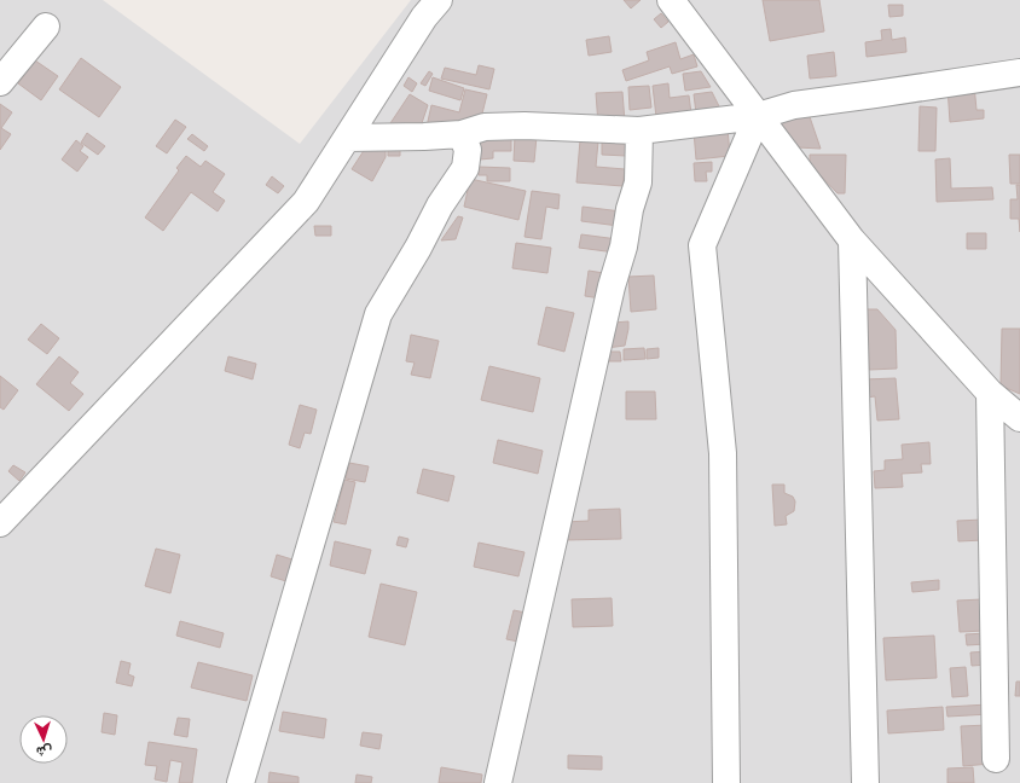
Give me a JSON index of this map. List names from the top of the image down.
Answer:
{
  "north": "bottom"
}
